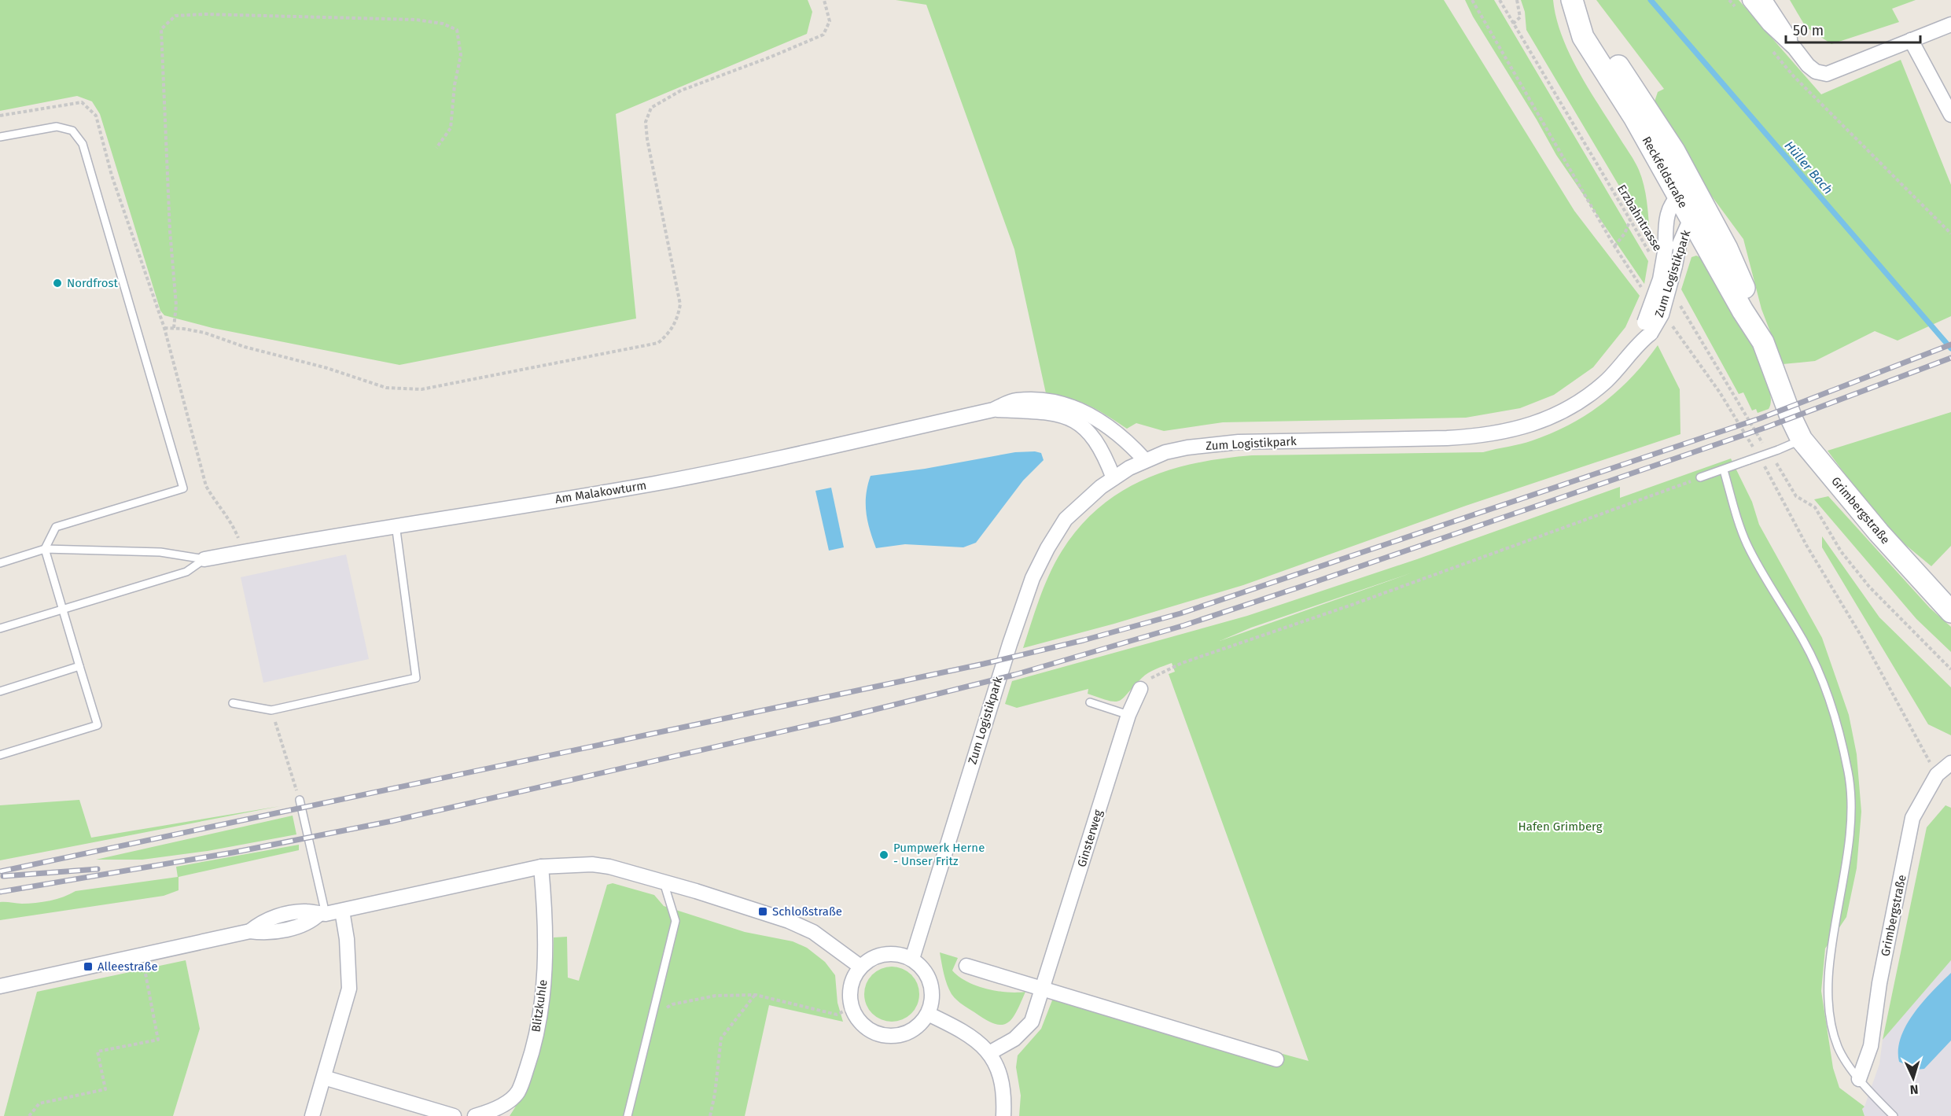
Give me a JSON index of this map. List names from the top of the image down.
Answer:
{
  "streets": {
    "street": [
      "Reckfeldstraße",
      "Zum Logistikpark",
      "Am Malakowturm",
      "Grimbergstraße",
      "Ginsterweg",
      "Blitzkuhle"
    ],
    "path": ["Erzbahntrasse"]
  },
  "crossings": [
    ["Reckfeldstraße", "Zum Logistikpark"],
    ["Reckfeldstraße", "Grimbergstraße"],
    ["Zum Logistikpark", "Am Malakowturm"]
  ],
  "water": ["Hüller Bach"],
  "parks": ["Hafen Grimberg"],
  "places": {
    "other": ["Nordfrost", "Pumpwerk Herne - Unser Fritz"],
    "transit": ["Schloßstraße", "Alleestraße"]
  },
  "scale_bar": "50 m",
  "north": "bottom"
}
